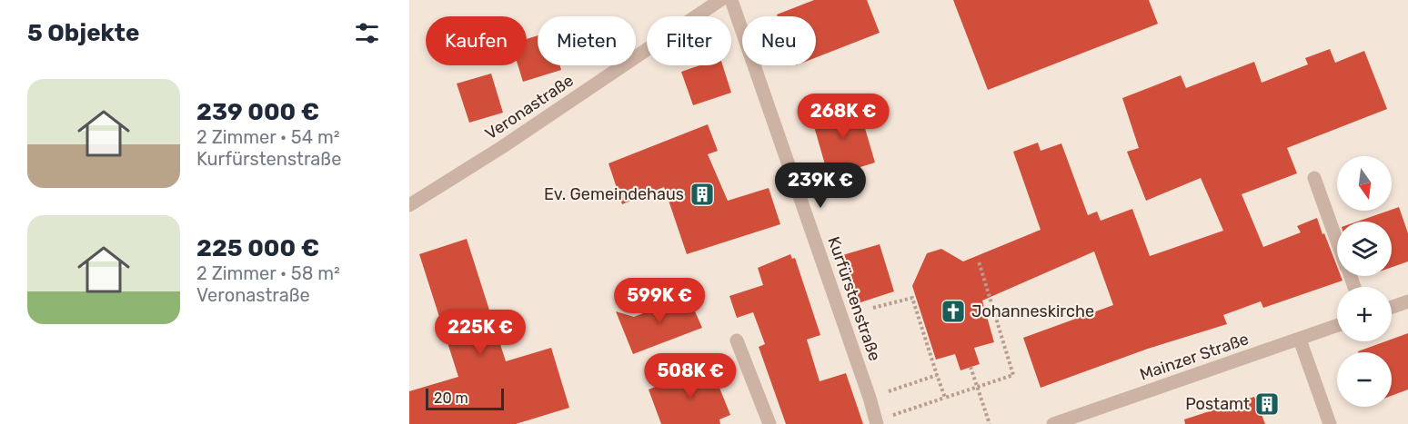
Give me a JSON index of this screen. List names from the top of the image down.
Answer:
{
  "streets": {
    "street": ["Veronastraße", "Kurfürstenstraße", "Mainzer Straße"]
  },
  "places": {
    "building": ["Ev. Gemeindehaus", "Postamt"],
    "church": ["Johanneskirche"]
  },
  "scale_bar": "20 m",
  "north": "bottom",
  "page": {
    "heading": "5 Objekte",
    "chip": [
      "Kaufen",
      "Mieten",
      "Filter",
      "Neu"
    ],
    "list": [
      {
        "name": "239 000 €",
        "note": "2 Zimmer · 54 m² · Kurfürstenstraße"
      },
      {
        "name": "225 000 €",
        "note": "2 Zimmer · 58 m² · Veronastraße"
      }
    ],
    "price": [
      "268K €",
      "239K €",
      "599K €",
      "225K €",
      "508K €"
    ],
    "map_buttons": ["+", "−"],
    "scale": "20 m"
  }
}
